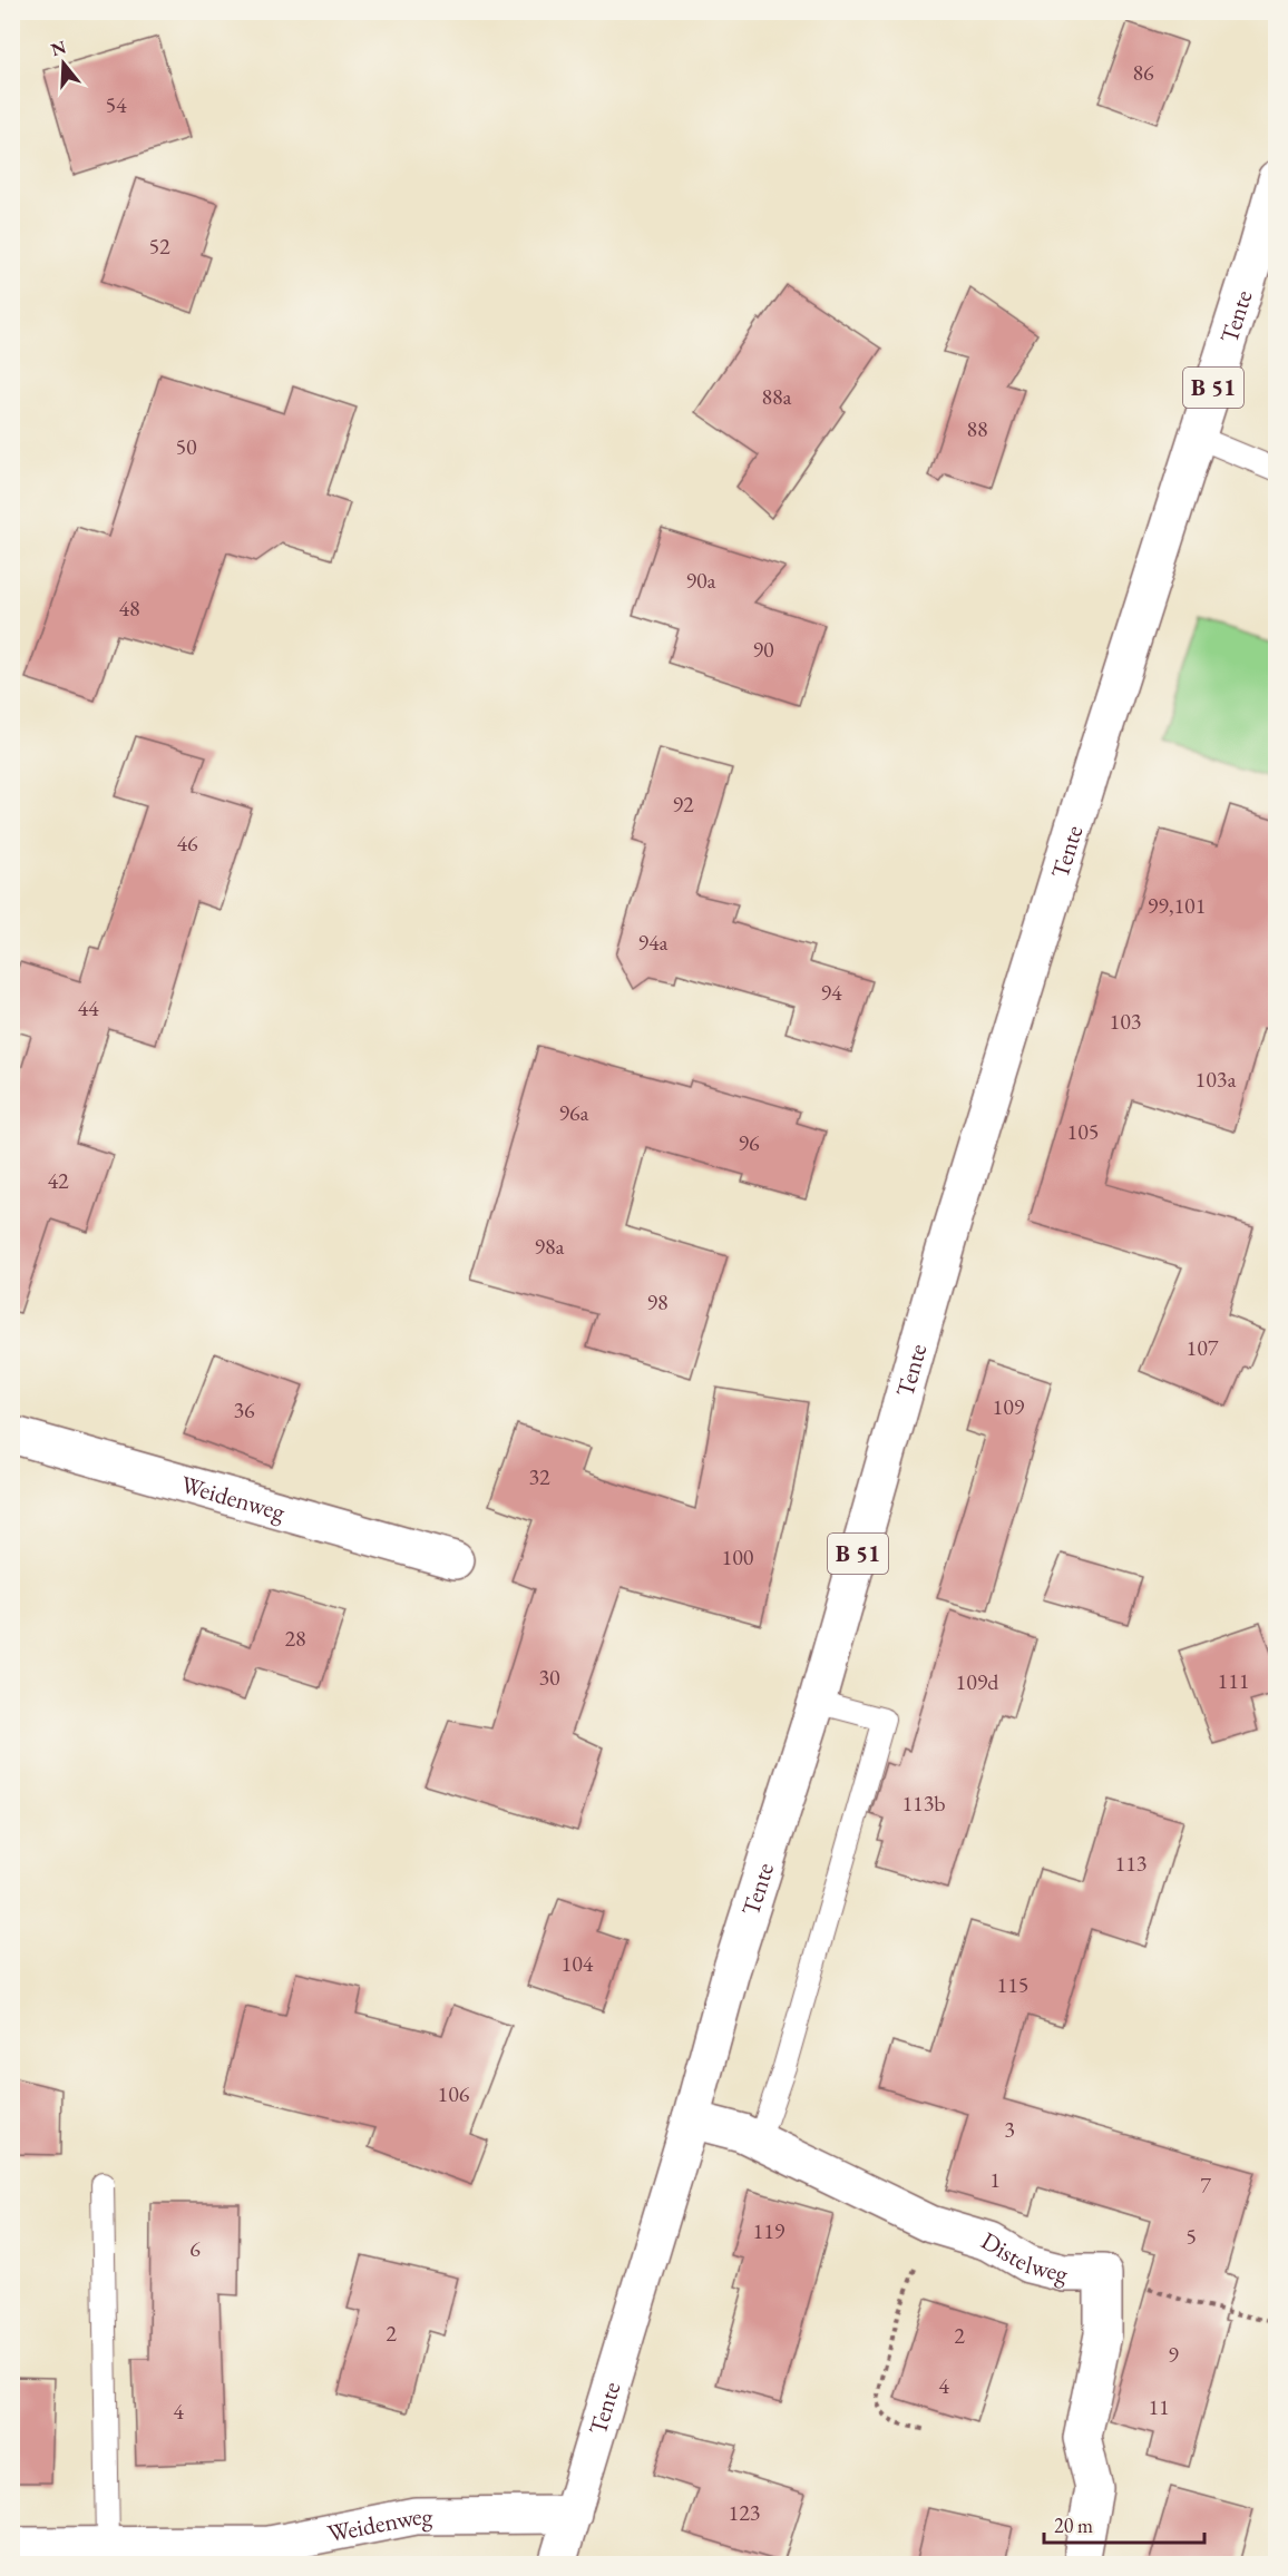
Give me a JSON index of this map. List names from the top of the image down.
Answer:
{
  "streets": {
    "main road": [
      "Tente",
      "B 51",
      "Weidenweg",
      "Distelweg"
    ]
  },
  "crossings": [
    ["Tente", "Weidenweg"],
    ["Tente", "Distelweg"]
  ],
  "house_numbers": [
    "86",
    "54",
    "52",
    "88a",
    "88",
    "50",
    "90a",
    "48",
    "90",
    "92",
    "46",
    "99,101",
    "94a",
    "94",
    "44",
    "103",
    "103a",
    "96a",
    "105",
    "96",
    "42",
    "98a",
    "98",
    "107",
    "109",
    "36",
    "32",
    "100",
    "28",
    "30",
    "111",
    "109d",
    "113b",
    "113",
    "104",
    "115",
    "106",
    "3",
    "1",
    "7",
    "119",
    "5",
    "6",
    "2",
    "2",
    "9",
    "4",
    "11",
    "4",
    "123"
  ],
  "scale_bar": "20 m",
  "north": "top"
}
